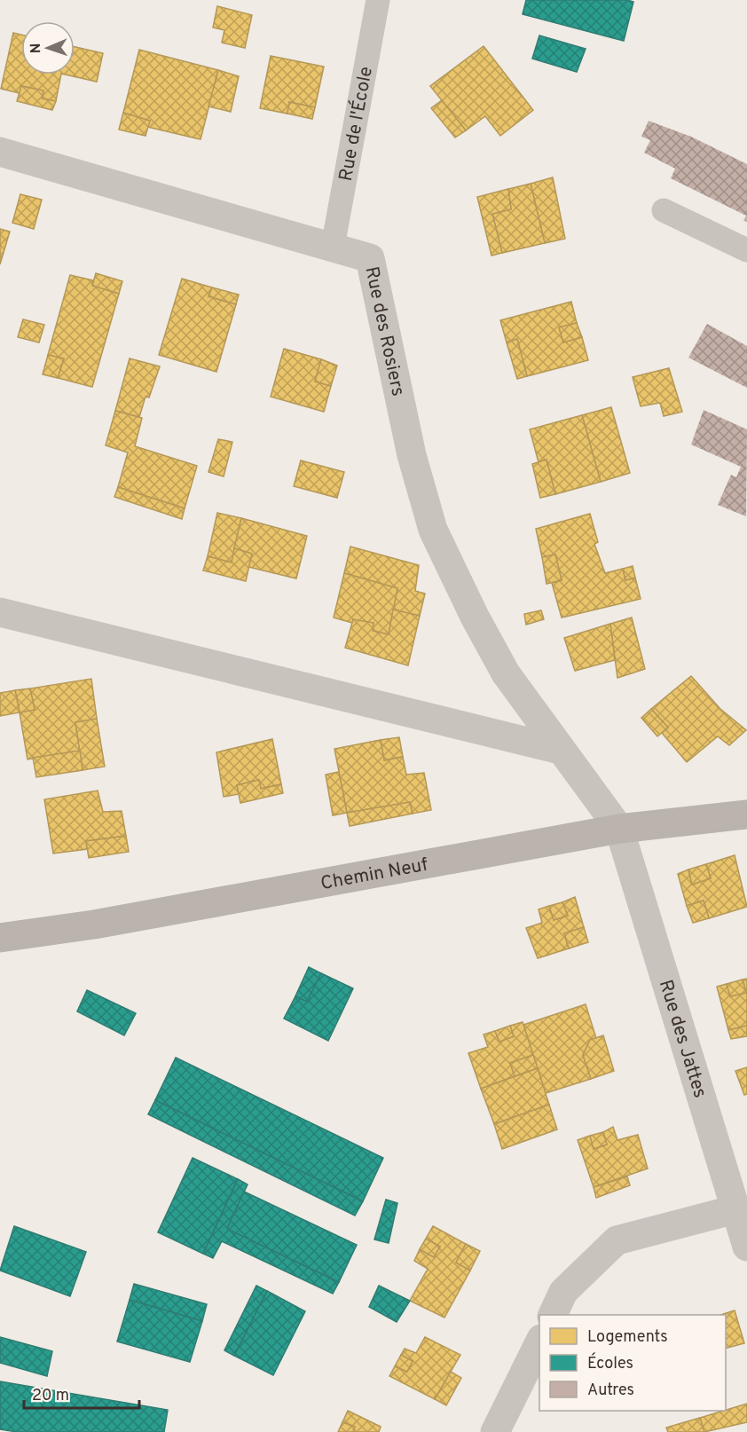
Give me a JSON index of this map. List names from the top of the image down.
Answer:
{
  "streets": {
    "street": ["Rue des Rosiers", "Chemin Neuf", "Rue des Jattes"],
    "lane": ["Rue de l'École"]
  },
  "crossings": [
    ["Rue de l'École", "Rue des Rosiers"],
    ["Rue des Rosiers", "Chemin Neuf"],
    ["Rue des Rosiers", "Rue des Jattes"],
    ["Chemin Neuf", "Rue des Jattes"]
  ],
  "legend": ["Logements", "Écoles", "Autres"],
  "scale_bar": "20 m",
  "north": "left"
}
